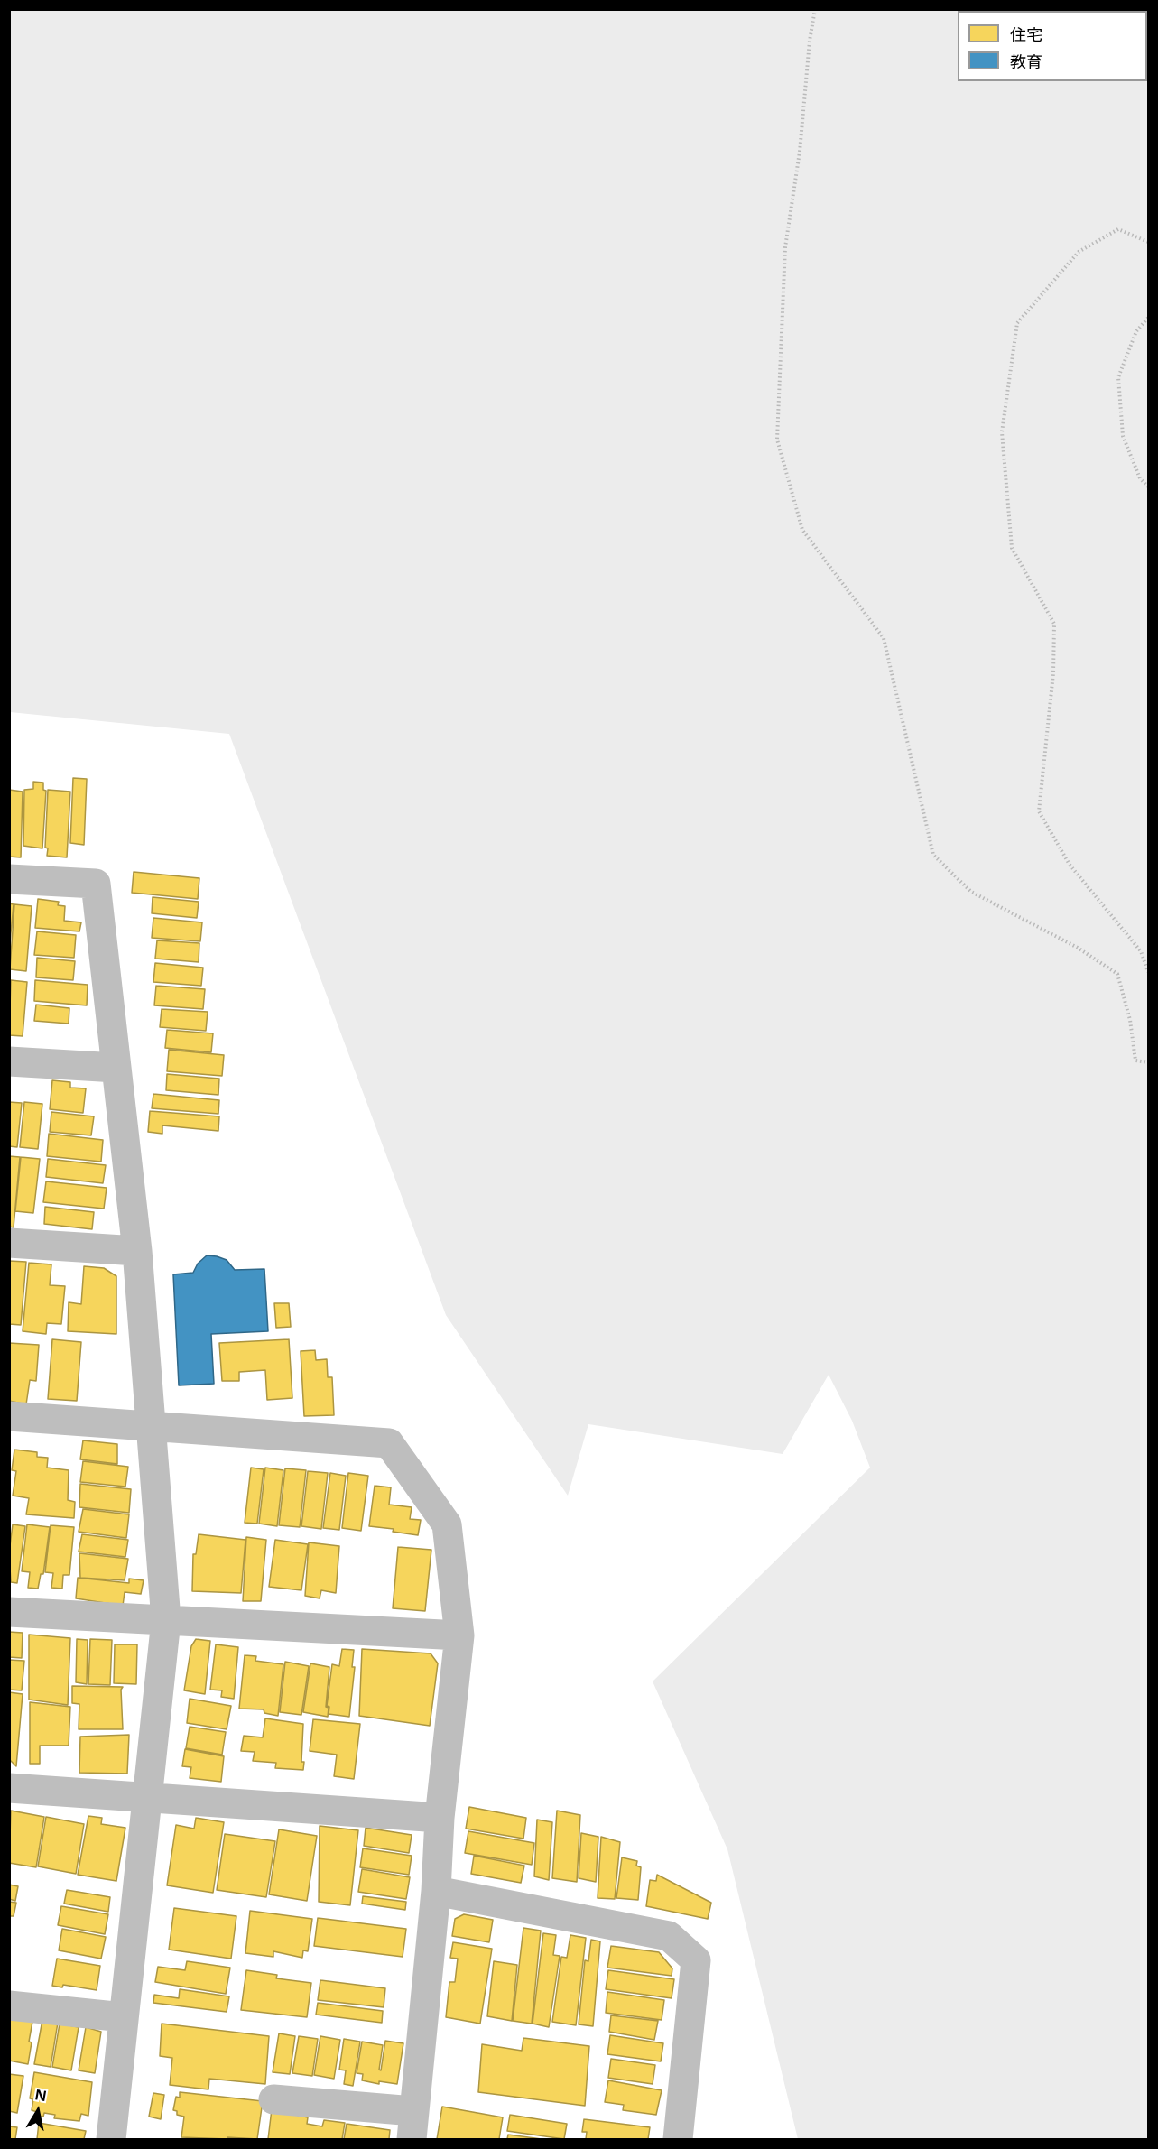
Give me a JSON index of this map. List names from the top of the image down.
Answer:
{
  "legend": ["住宅", "教育"],
  "north": "top"
}
